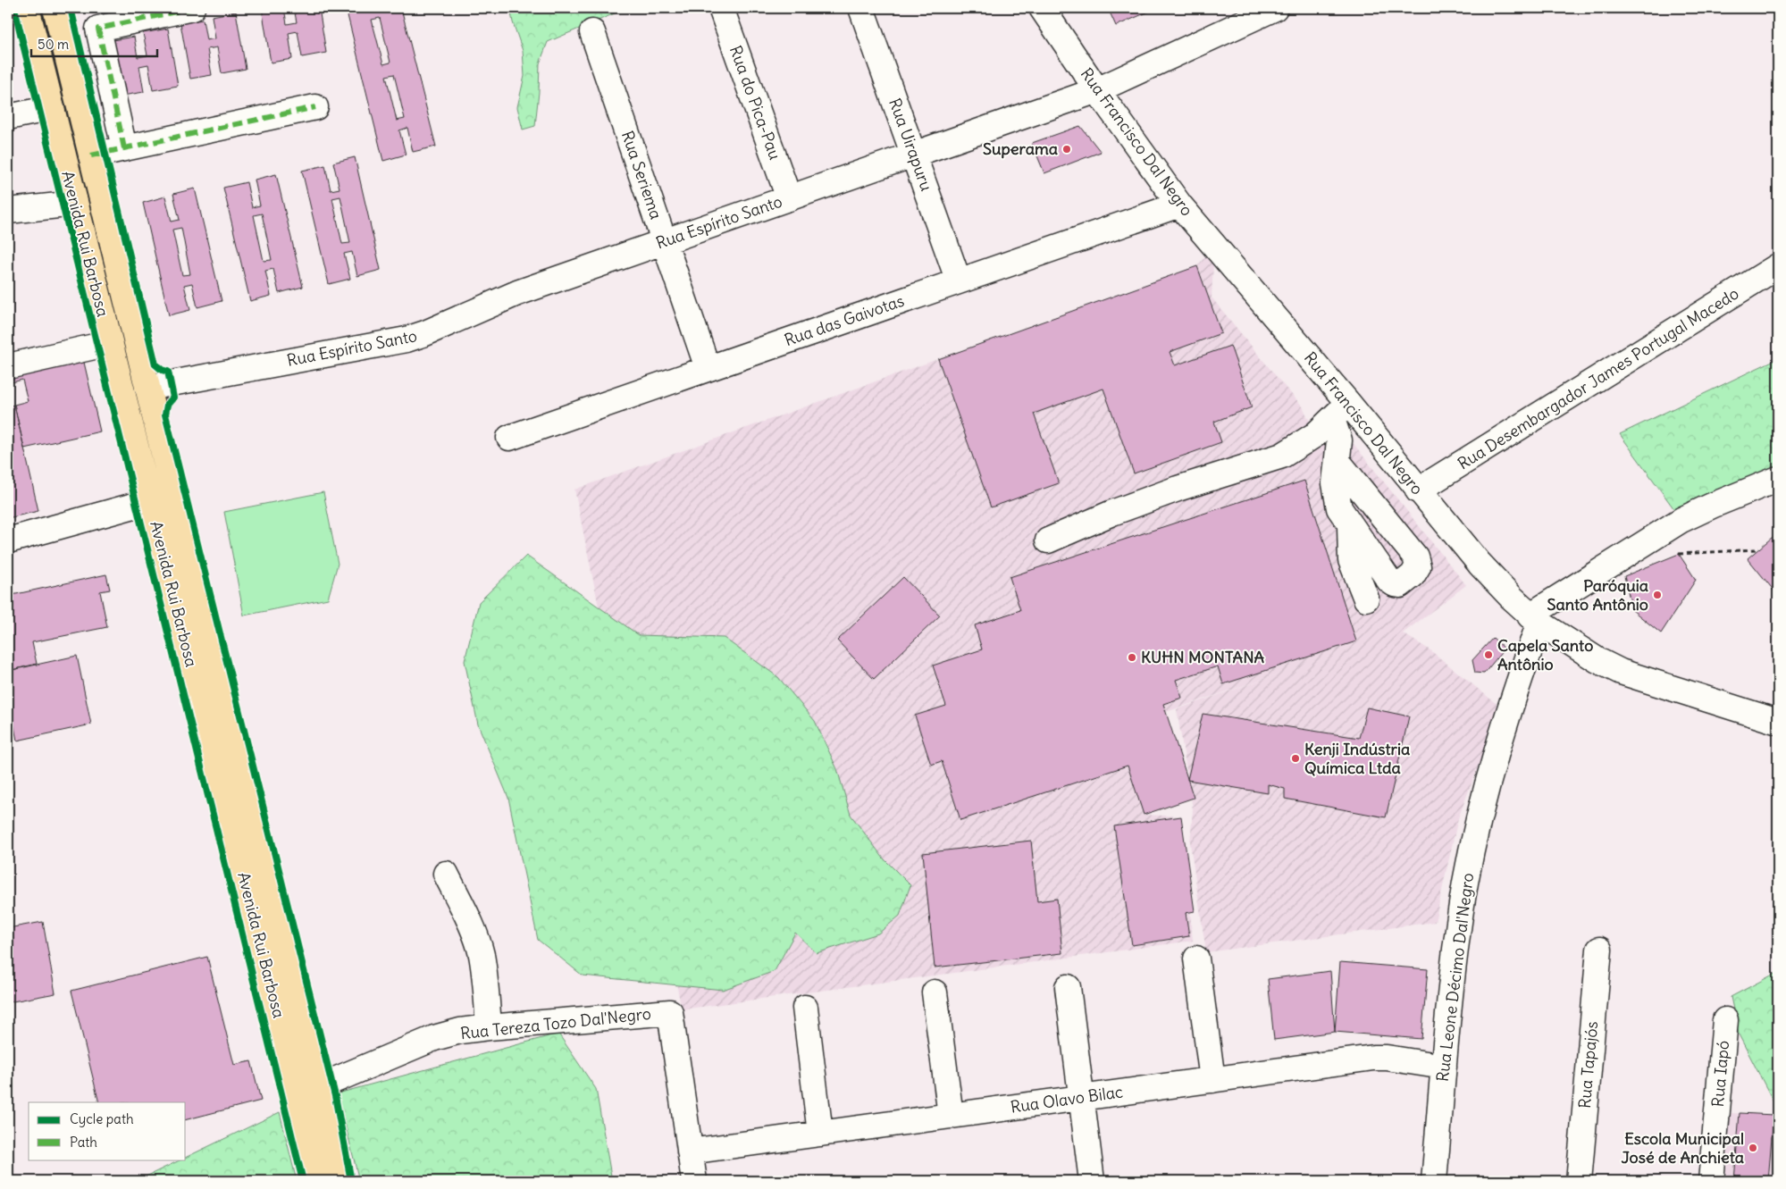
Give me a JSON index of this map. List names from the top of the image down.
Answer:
{
  "streets": {
    "main road": ["Avenida Rui Barbosa"],
    "street": [
      "Rua do Pica-Pau",
      "Rua Francisco Dal Negro",
      "Rua Uirapuru",
      "Rua Seriema",
      "Rua Espírito Santo",
      "Rua das Gaivotas",
      "Rua Desembargador James Portugal Macedo",
      "Rua Leone Décimo Dal'Negro",
      "Rua Tereza Tozo Dal'Negro",
      "Rua Tapajós",
      "Rua Iapó",
      "Rua Olavo Bilac"
    ]
  },
  "crossings": [
    ["Rua do Pica-Pau", "Rua Espírito Santo"],
    ["Rua Francisco Dal Negro", "Rua Espírito Santo"],
    ["Rua Francisco Dal Negro", "Rua das Gaivotas"],
    ["Rua Francisco Dal Negro", "Rua Desembargador James Portugal Macedo"],
    ["Rua Francisco Dal Negro", "Rua Leone Décimo Dal'Negro"],
    ["Rua Uirapuru", "Rua Espírito Santo"],
    ["Rua Uirapuru", "Rua das Gaivotas"],
    ["Rua Seriema", "Rua Espírito Santo"],
    ["Rua Seriema", "Rua das Gaivotas"],
    ["Rua Espírito Santo", "Avenida Rui Barbosa"],
    ["Avenida Rui Barbosa", "Rua Tereza Tozo Dal'Negro"],
    ["Rua Leone Décimo Dal'Negro", "Rua Olavo Bilac"],
    ["Rua Tereza Tozo Dal'Negro", "Rua Olavo Bilac"]
  ],
  "places": [
    "Superama",
    "Paróquia Santo Antônio",
    "Capela Santo Antônio",
    "KUHN MONTANA",
    "Kenji Indústria Química Ltda",
    "Escola Municipal José de Anchieta"
  ],
  "legend": ["Cycle path", "Path"],
  "scale_bar": "50 m"
}
